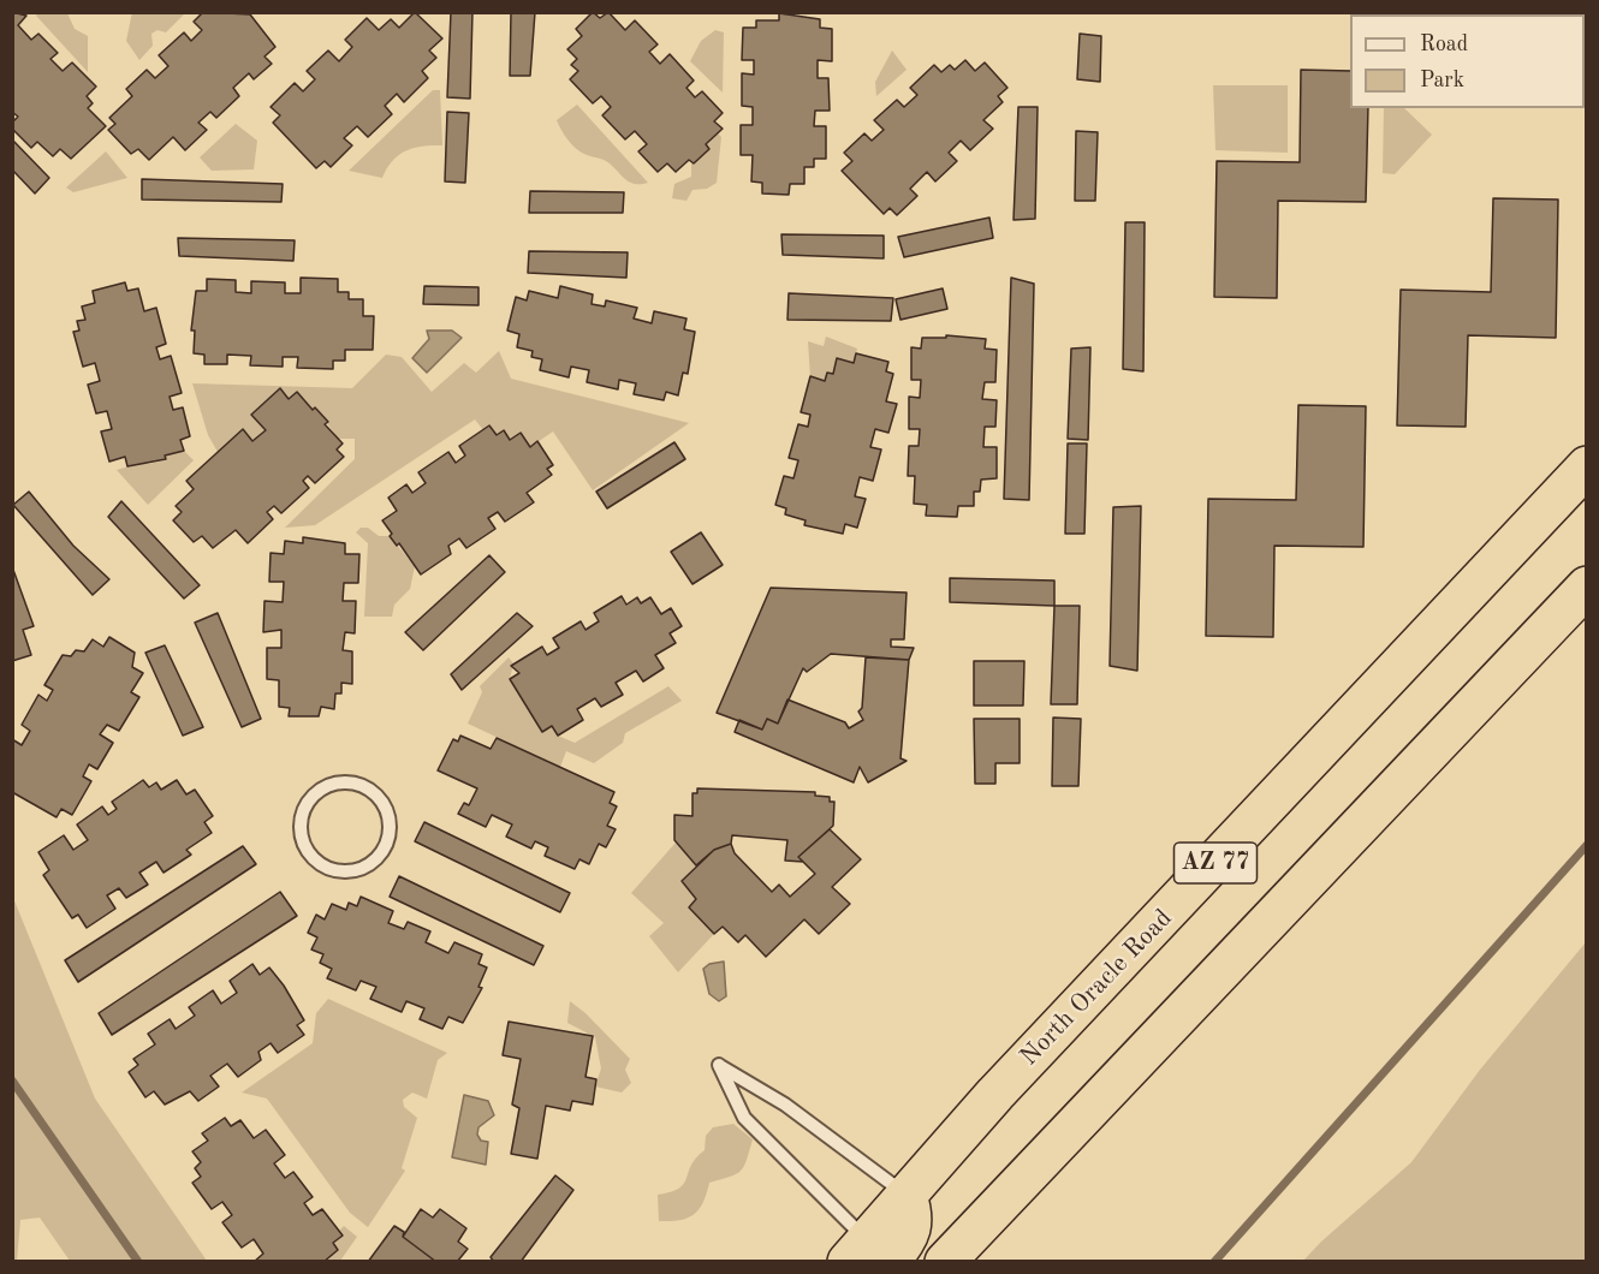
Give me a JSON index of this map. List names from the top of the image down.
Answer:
{
  "streets": {
    "highway": ["AZ 77", "North Oracle Road"]
  },
  "legend": ["Road", "Park"]
}
